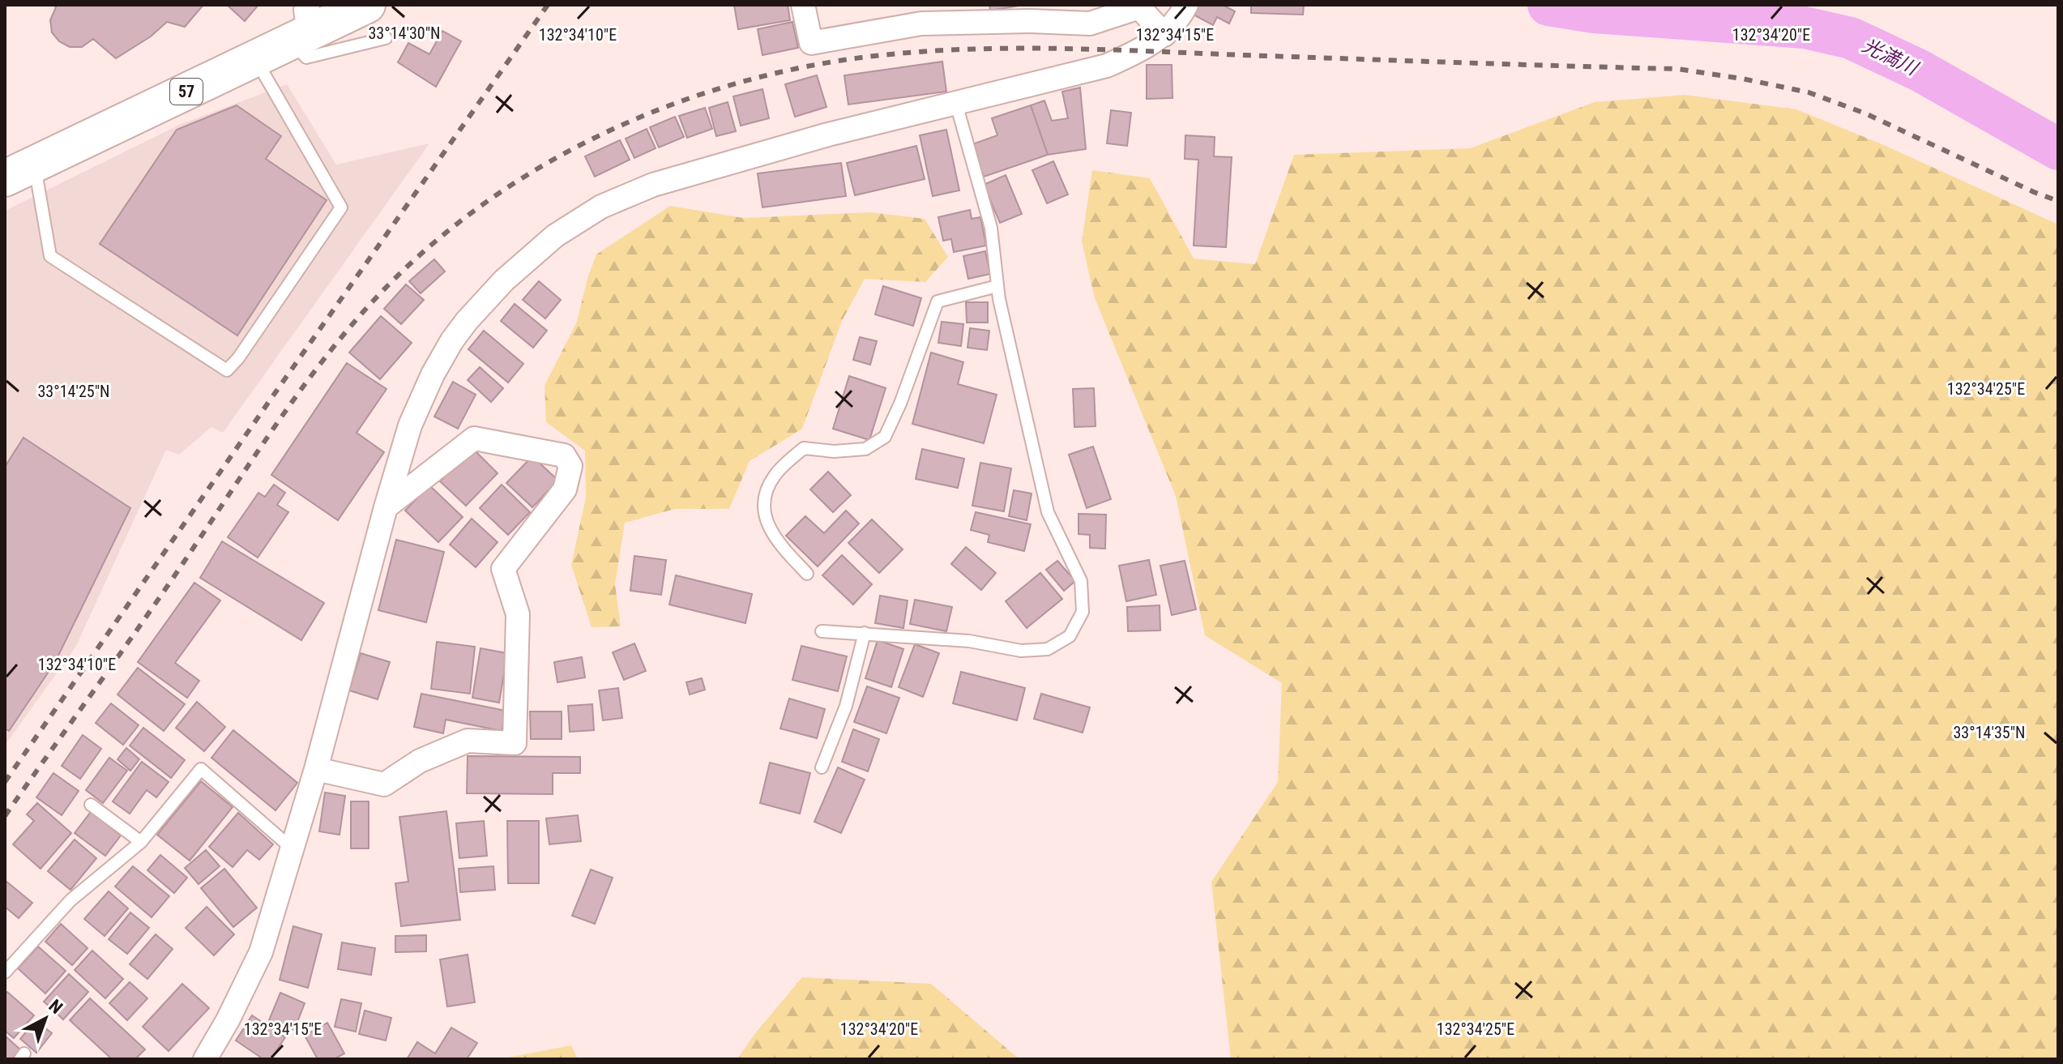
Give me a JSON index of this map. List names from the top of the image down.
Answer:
{
  "streets": {
    "main road": ["57"]
  },
  "water": ["光満川"],
  "north": "top right",
  "coordinates": [
    "33°14'30\"N",
    "132°34'10\"E",
    "132°34'15\"E",
    "132°34'20\"E",
    "132°34'25\"E",
    "33°14'25\"N",
    "33°14'35\"N"
  ]
}
